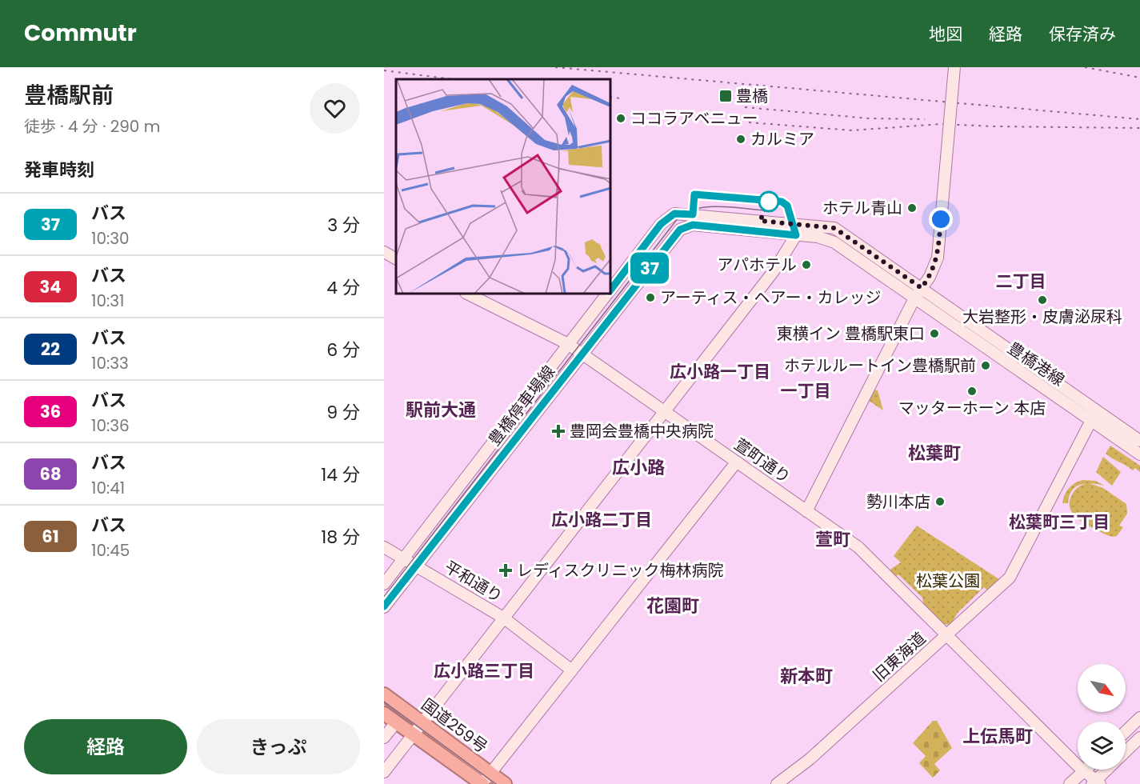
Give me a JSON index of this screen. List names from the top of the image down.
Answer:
{
  "streets": {
    "highway": ["国道259号"],
    "street": [
      "豊橋港線",
      "豊橋停車場線",
      "萱町通り",
      "平和通り",
      "旧東海道"
    ]
  },
  "crossings": [
    ["豊橋港線", "豊橋停車場線"],
    ["豊橋停車場線", "萱町通り"],
    ["豊橋停車場線", "平和通り"],
    ["萱町通り", "旧東海道"]
  ],
  "districts": [
    "二丁目",
    "広小路一丁目",
    "一丁目",
    "駅前大通",
    "松葉町",
    "広小路",
    "広小路二丁目",
    "松葉町三丁目",
    "萱町",
    "花園町",
    "広小路三丁目",
    "新本町",
    "上伝馬町"
  ],
  "parks": ["松葉公園"],
  "places": {
    "transit": ["豊橋"],
    "other": [
      "ココラアベニュー",
      "カルミア",
      "ホテル青山",
      "アパホテル",
      "アーティス・ヘアー・カレッジ",
      "大岩整形・皮膚泌尿科",
      "東横イン 豊橋駅東口",
      "ホテルルートイン豊橋駅前",
      "マッターホーン 本店",
      "勢川本店"
    ],
    "health": ["豊岡会豊橋中央病院", "レディスクリニック梅林病院"]
  },
  "lines": ["bus line 37"],
  "north": "bottom right",
  "page": {
    "header": "Commutr",
    "nav": ["地図", "経路", "保存済み"],
    "heading": [
      ["豊橋駅前", "徒歩 · 4 分 · 290 m"],
      "発車時刻"
    ],
    "on_map": "37",
    "list": [
      {
        "mark": "37",
        "name": "バス",
        "note": "10:30",
        "value": "3 分"
      },
      {
        "mark": "34",
        "name": "バス",
        "note": "10:31",
        "value": "4 分"
      },
      {
        "mark": "22",
        "name": "バス",
        "note": "10:33",
        "value": "6 分"
      },
      {
        "mark": "36",
        "name": "バス",
        "note": "10:36",
        "value": "9 分"
      },
      {
        "mark": "68",
        "name": "バス",
        "note": "10:41",
        "value": "14 分"
      },
      {
        "mark": "61",
        "name": "バス",
        "note": "10:45",
        "value": "18 分"
      }
    ],
    "buttons": ["経路", "きっぷ"]
  }
}
